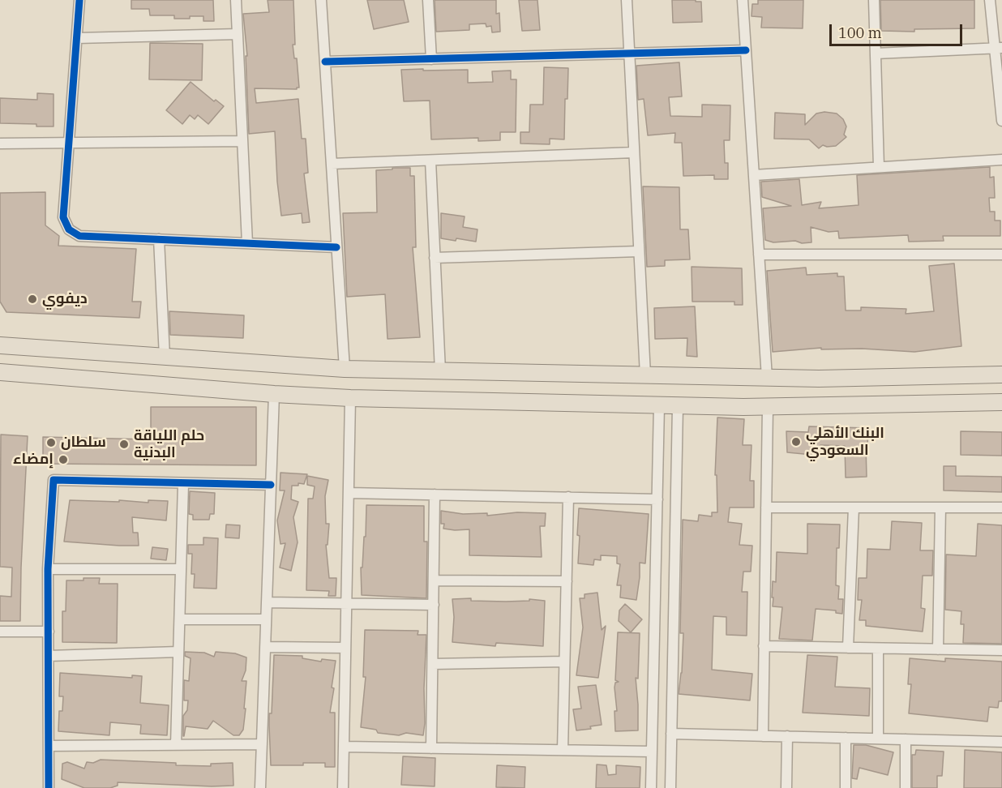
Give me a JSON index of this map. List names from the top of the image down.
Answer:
{
  "places": [
    "ديفوي",
    "البنك الأهلي السعودي",
    "سلطان",
    "حلم اللياقة البدنية",
    "إمضاء"
  ],
  "scale_bar": "100 m"
}
